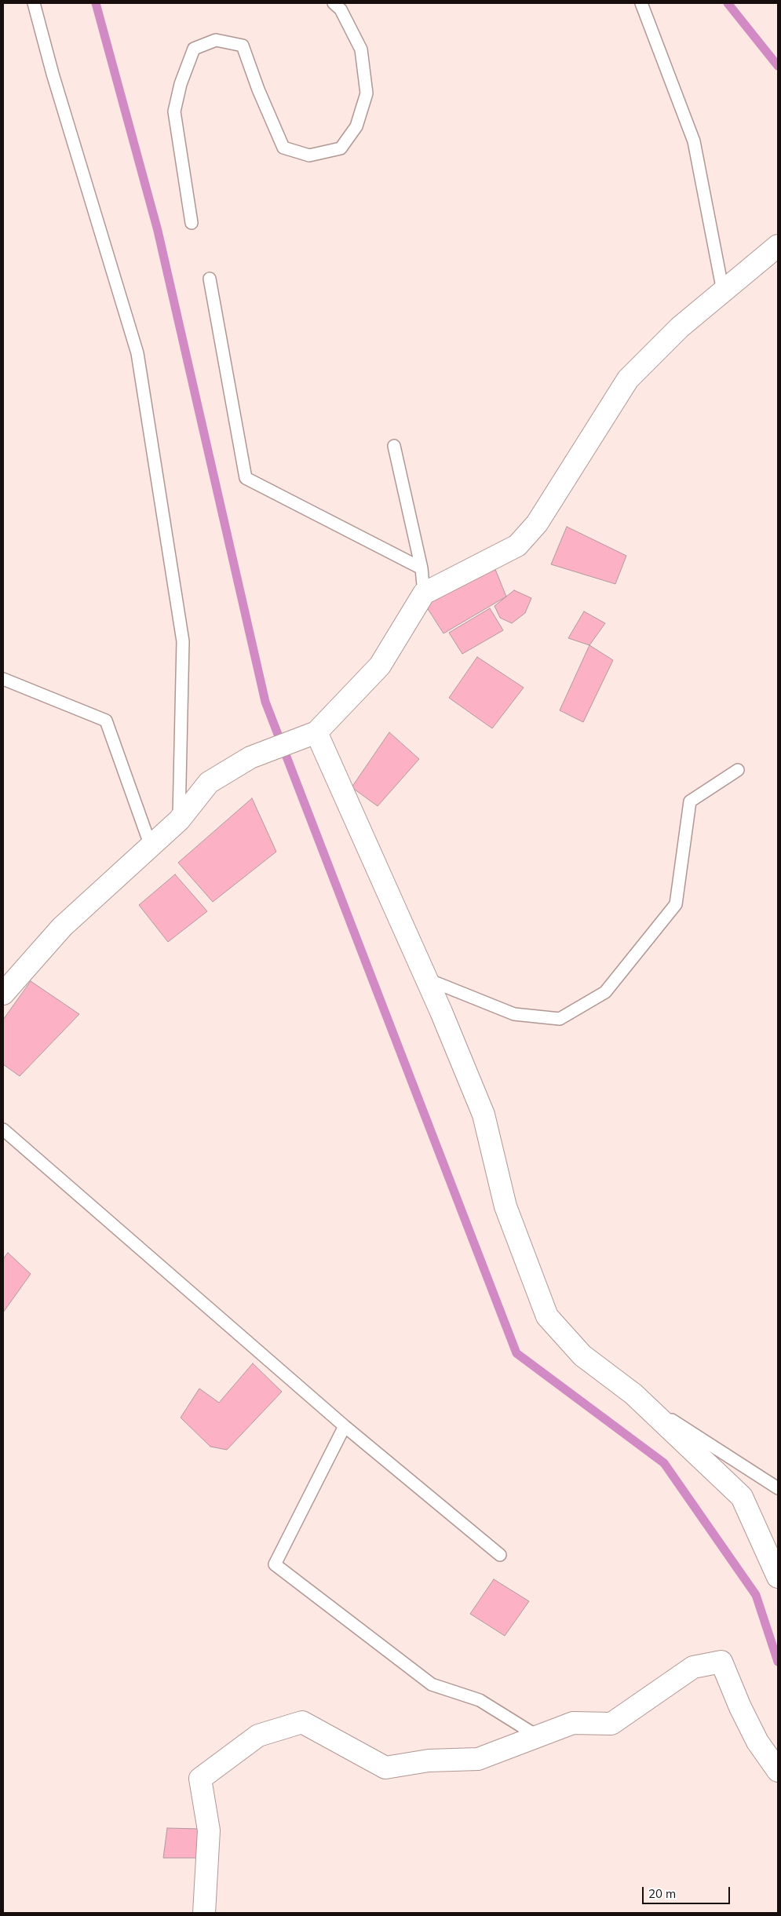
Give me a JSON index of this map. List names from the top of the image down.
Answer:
{
  "scale_bar": "20 m"
}
